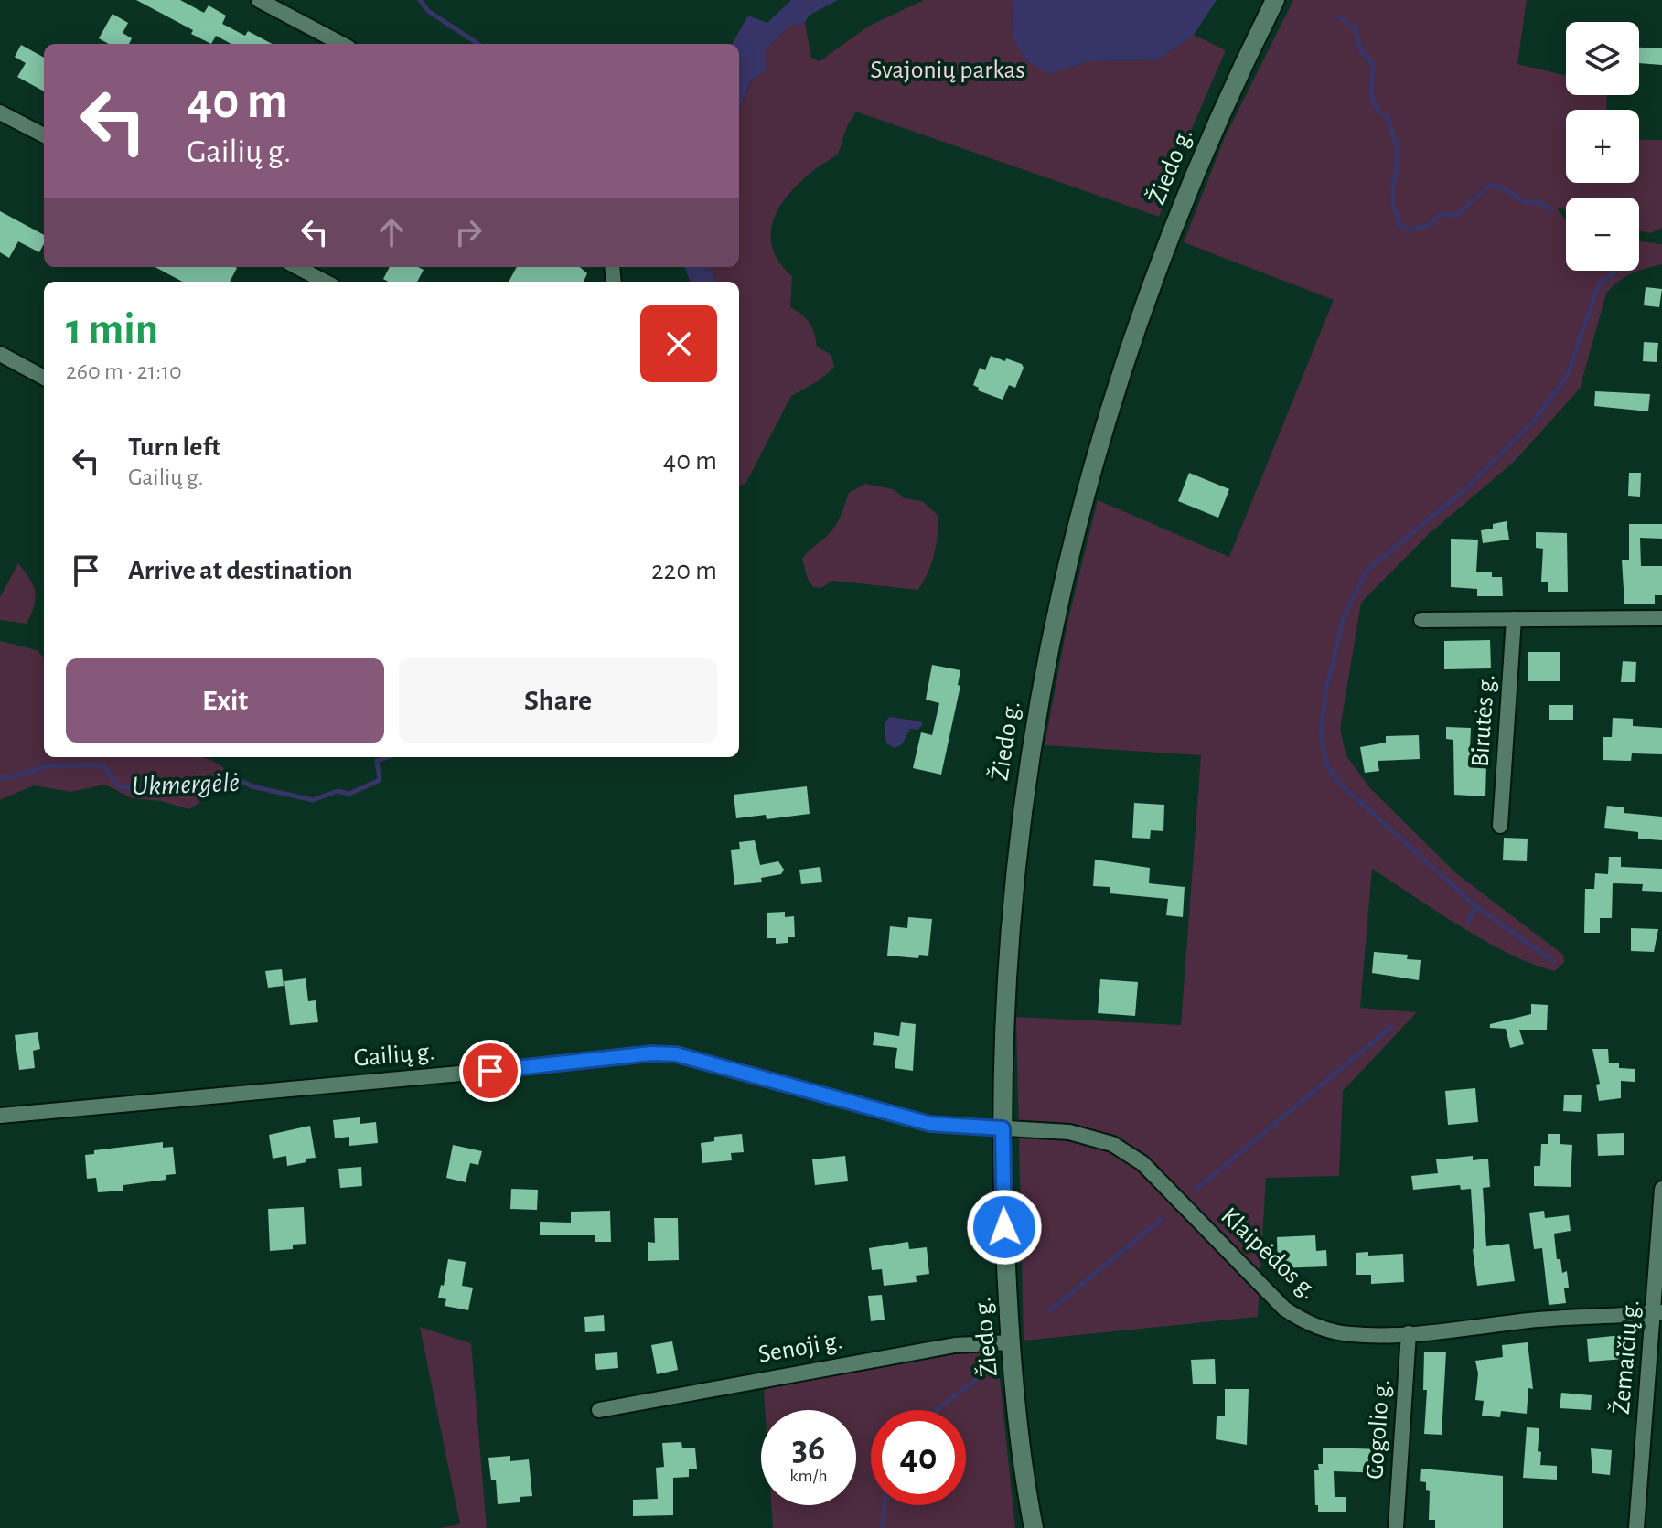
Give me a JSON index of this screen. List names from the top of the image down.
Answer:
{
  "streets": {
    "street": [
      "Žiedo g.",
      "Birutės g.",
      "Gailių g.",
      "Klaipėdos g.",
      "Senoji g.",
      "Žemaičių g.",
      "Gogolio g."
    ]
  },
  "crossings": [
    ["Žiedo g.", "Gailių g."],
    ["Žiedo g.", "Klaipėdos g."],
    ["Žiedo g.", "Senoji g."],
    ["Gailių g.", "Klaipėdos g."],
    ["Klaipėdos g.", "Žemaičių g."],
    ["Klaipėdos g.", "Gogolio g."]
  ],
  "water": ["Ukmergėlė"],
  "parks": ["Svajonių parkas"],
  "page": {
    "map_buttons": ["+", "−"],
    "turn": ["40 m", "Gailių g."],
    "heading": ["1 min", "260 m · 21:10"],
    "list": [
      {
        "name": "Turn left",
        "note": "Gailių g.",
        "value": "40 m"
      },
      {
        "name": "Arrive at destination",
        "value": "220 m"
      }
    ],
    "buttons": ["Exit", "Share"],
    "speed": "36 km/h",
    "limit": "40"
  }
}
